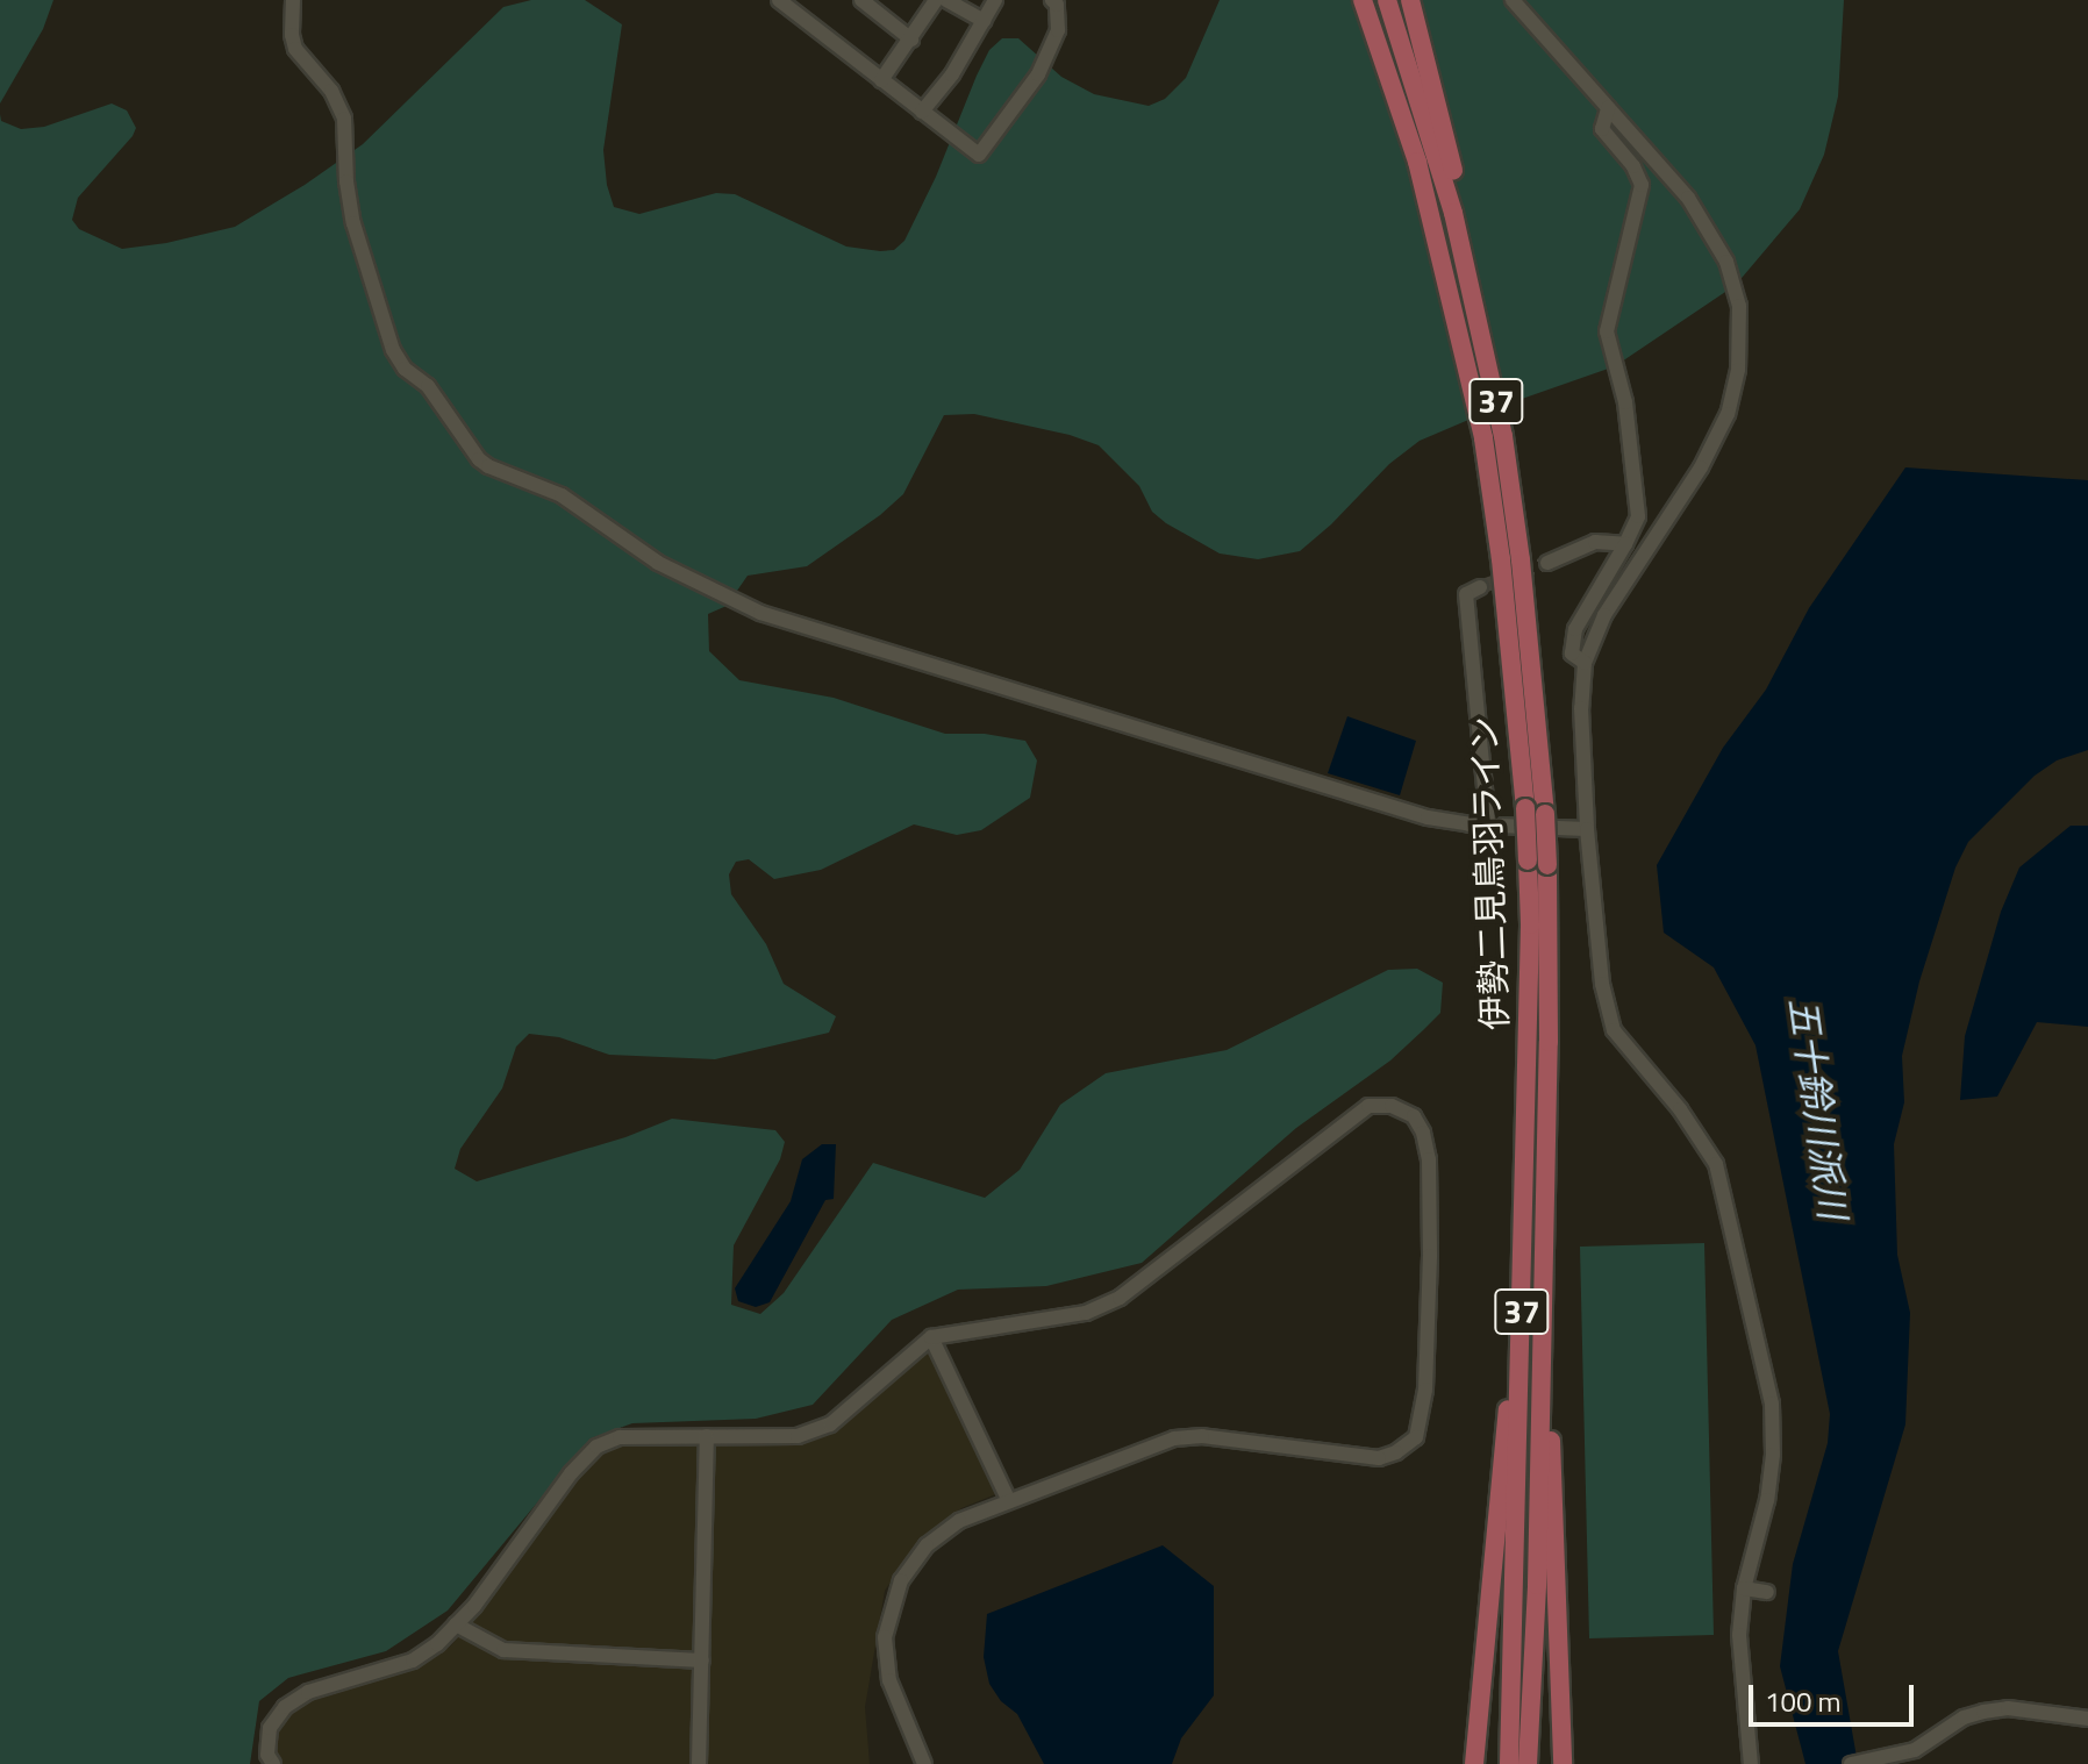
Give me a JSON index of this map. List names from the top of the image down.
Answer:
{
  "streets": {
    "main road": ["37", "伊勢二見鳥羽ライン"]
  },
  "water": ["五十鈴川派川"],
  "scale_bar": "100 m"
}
